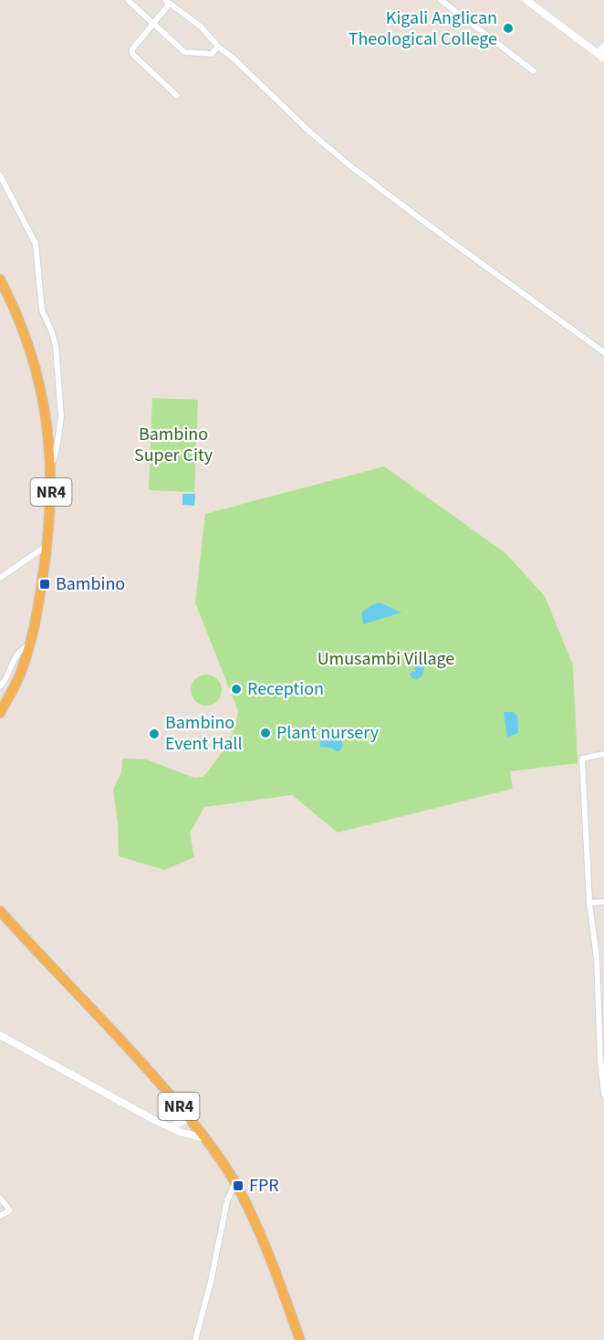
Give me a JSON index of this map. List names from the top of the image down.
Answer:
{
  "streets": {
    "highway": ["NR4"]
  },
  "parks": ["Bambino Super City", "Umusambi Village"],
  "places": {
    "other": [
      "Kigali Anglican Theological College",
      "Reception",
      "Plant nursery",
      "Bambino Event Hall"
    ],
    "transit": ["Bambino", "FPR"]
  }
}
